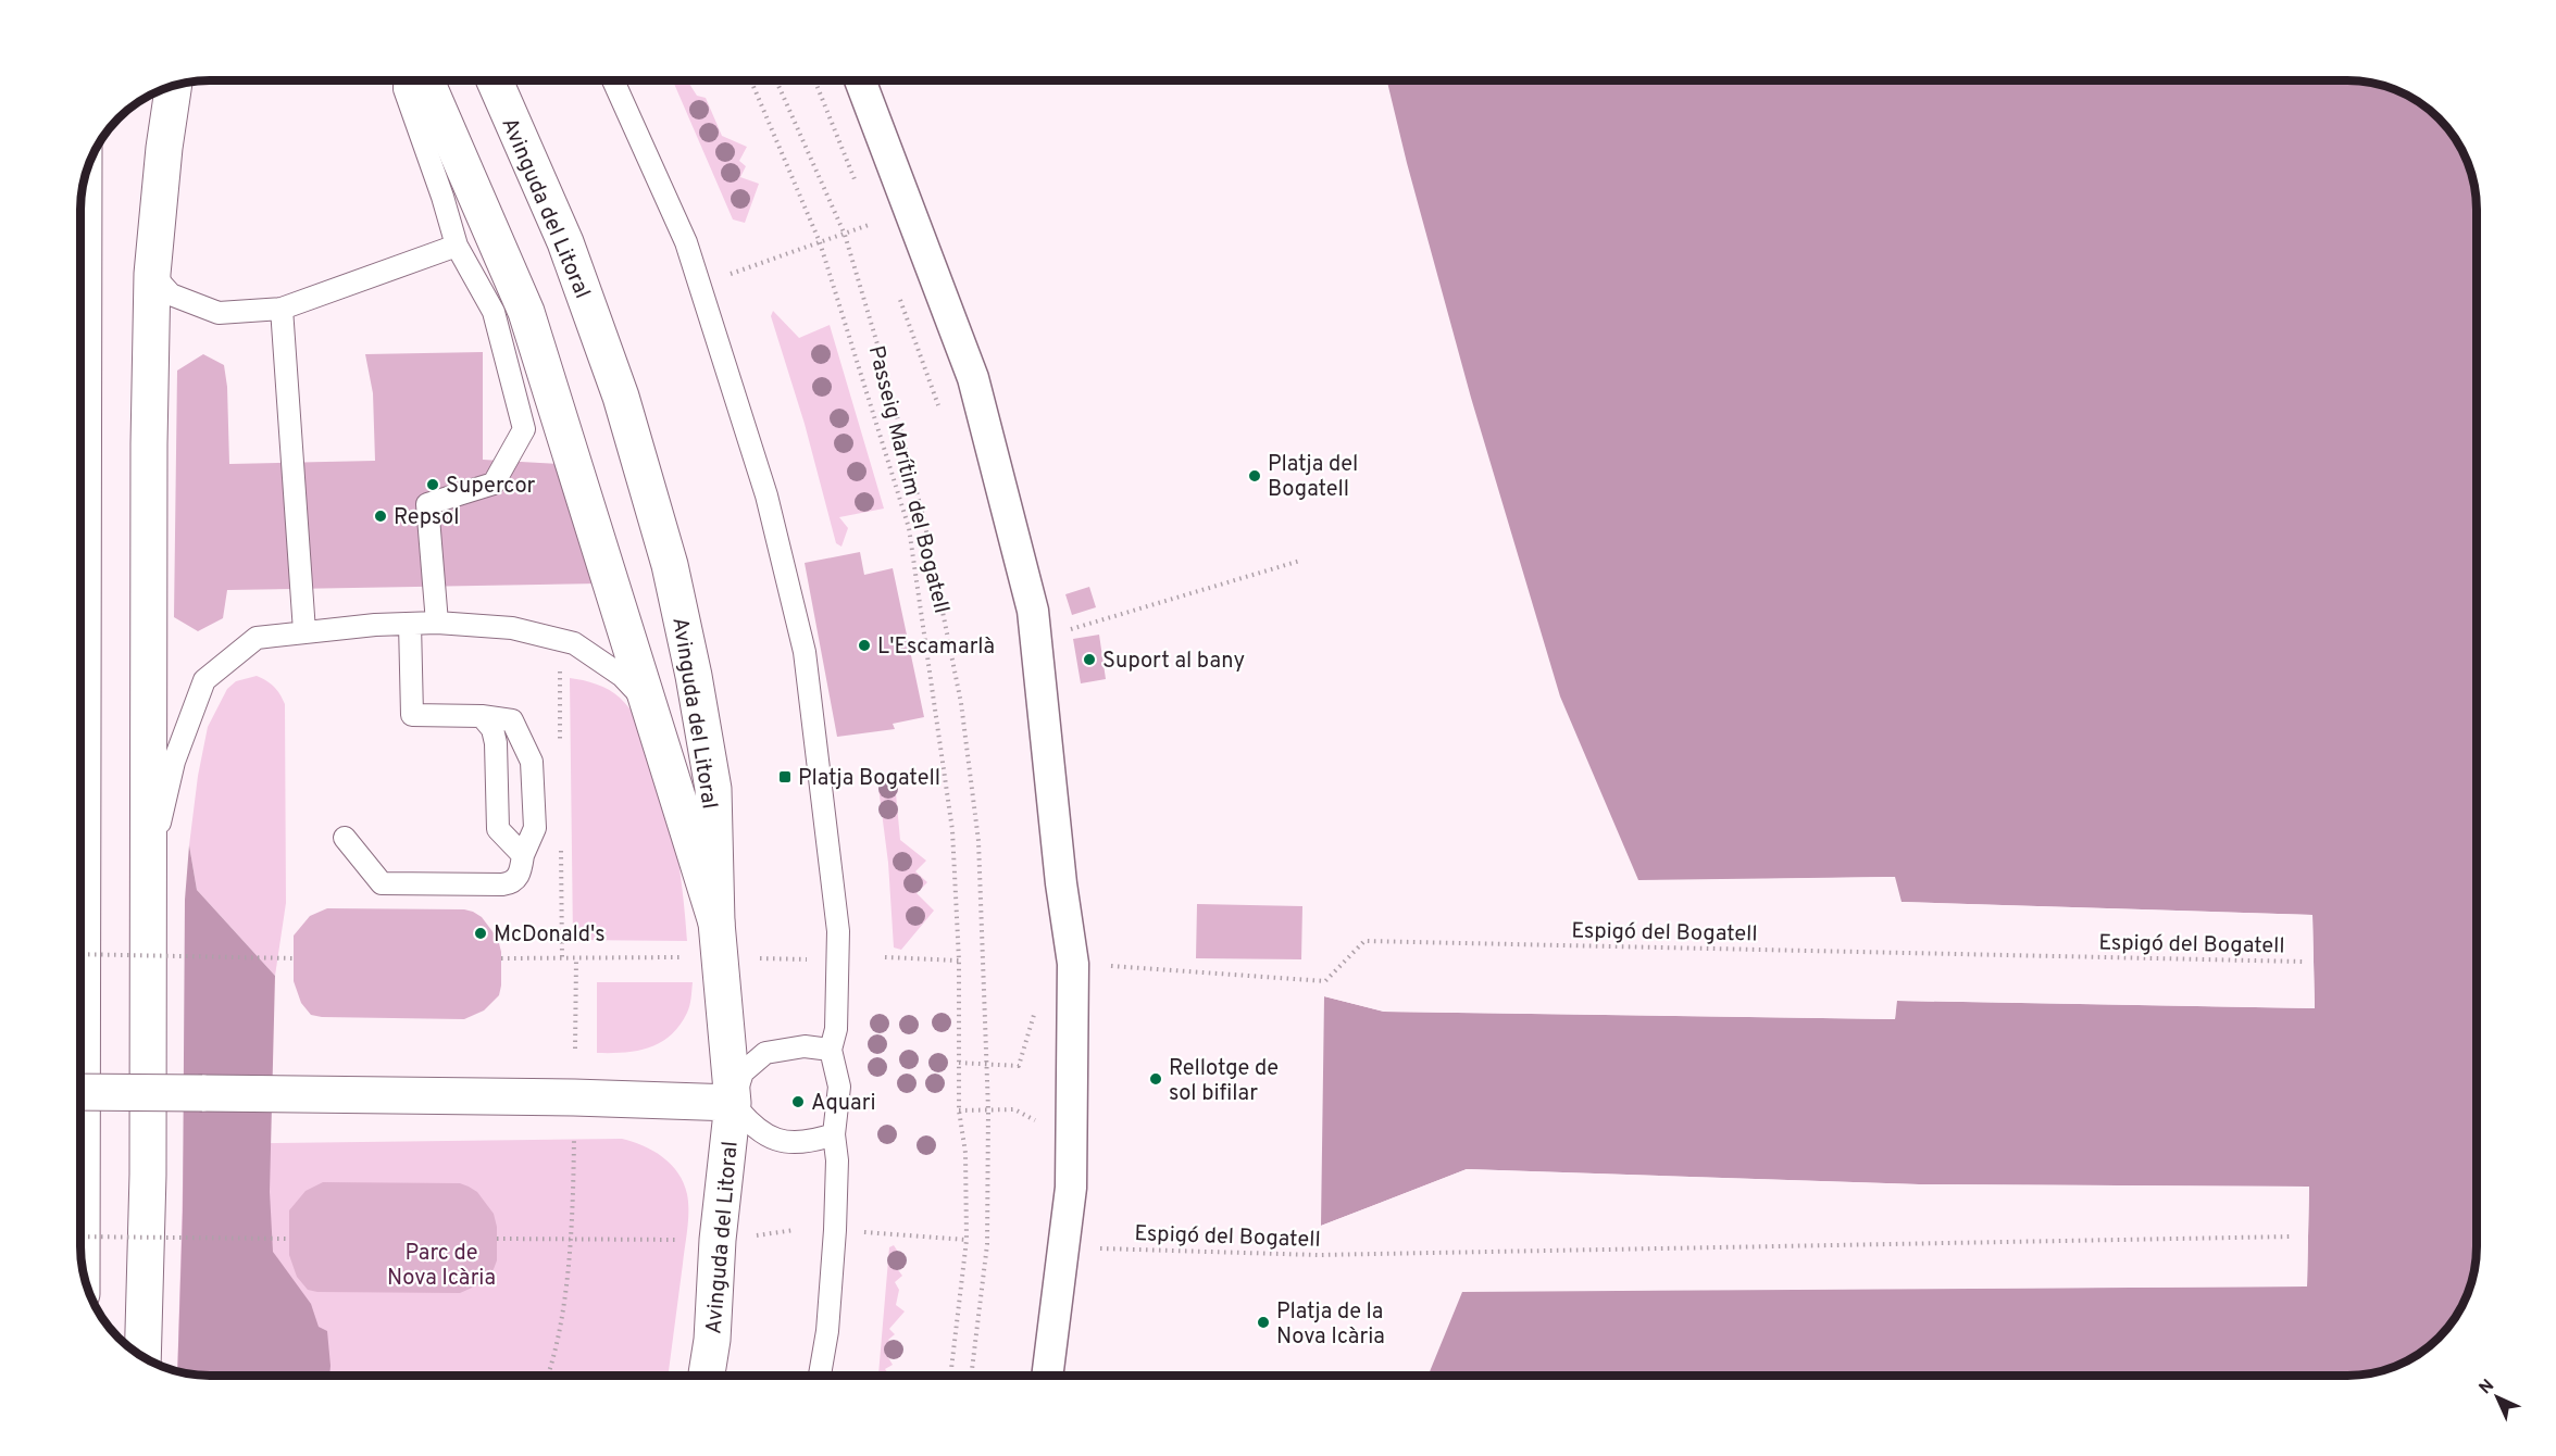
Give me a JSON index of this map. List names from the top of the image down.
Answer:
{
  "streets": {
    "main road": ["Avinguda del Litoral"],
    "path": ["Passeig Marítim del Bogatell", "Espigó del Bogatell"]
  },
  "parks": ["Parc de Nova Icària"],
  "places": {
    "other": [
      "Platja del Bogatell",
      "Supercor",
      "Repsol",
      "L'Escamarlà",
      "Suport al bany",
      "McDonald's",
      "Rellotge de sol bifilar",
      "Aquari",
      "Platja de la Nova Icària"
    ],
    "transit": ["Platja Bogatell"]
  },
  "north": "top left"
}
